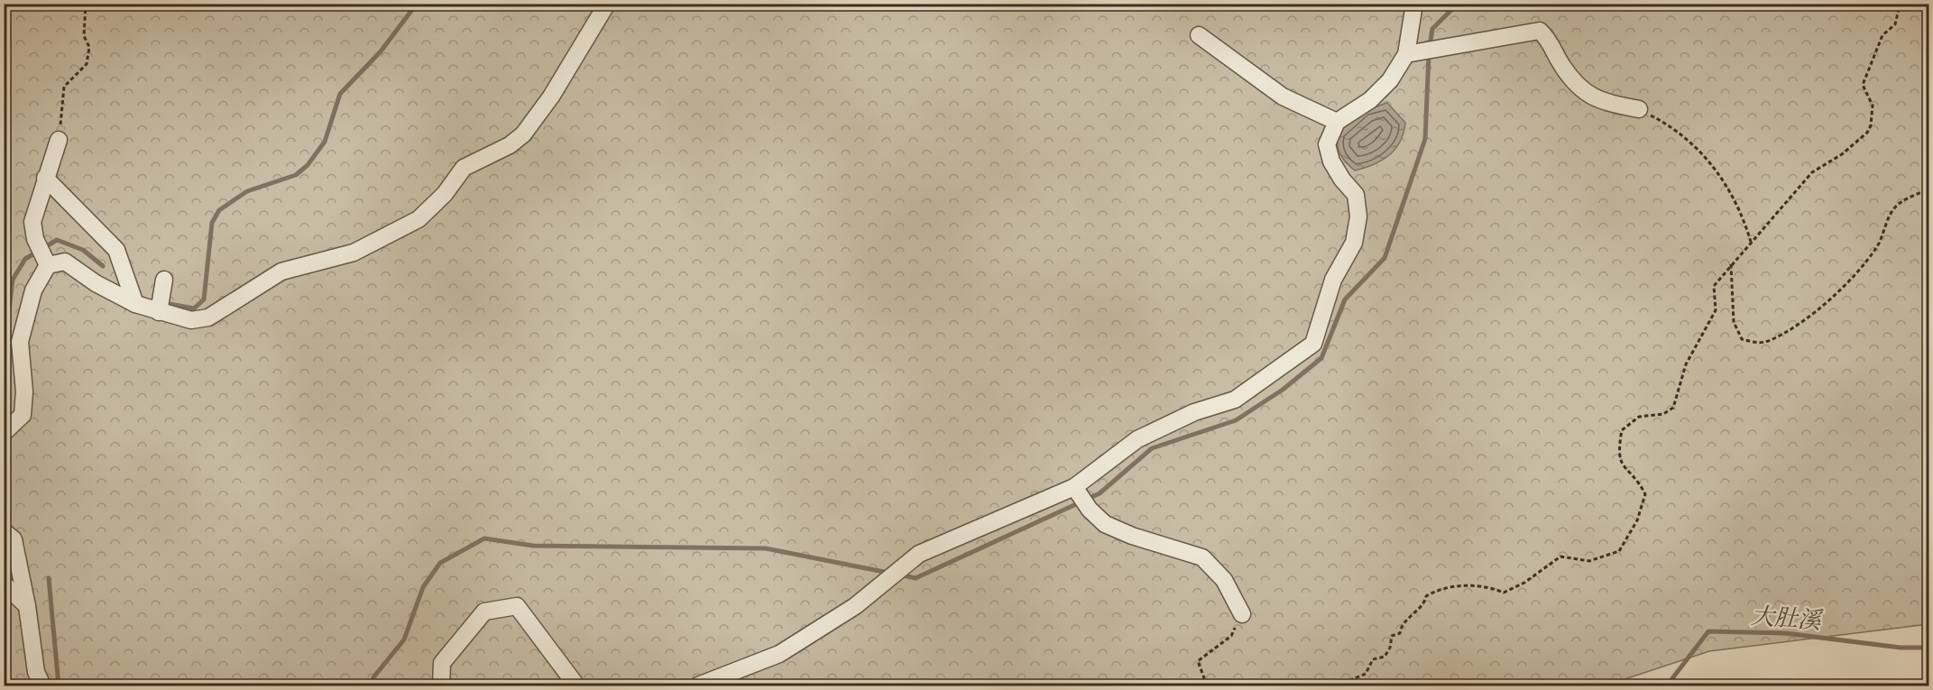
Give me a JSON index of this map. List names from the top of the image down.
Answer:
{
  "water": ["大肚溪"]
}
